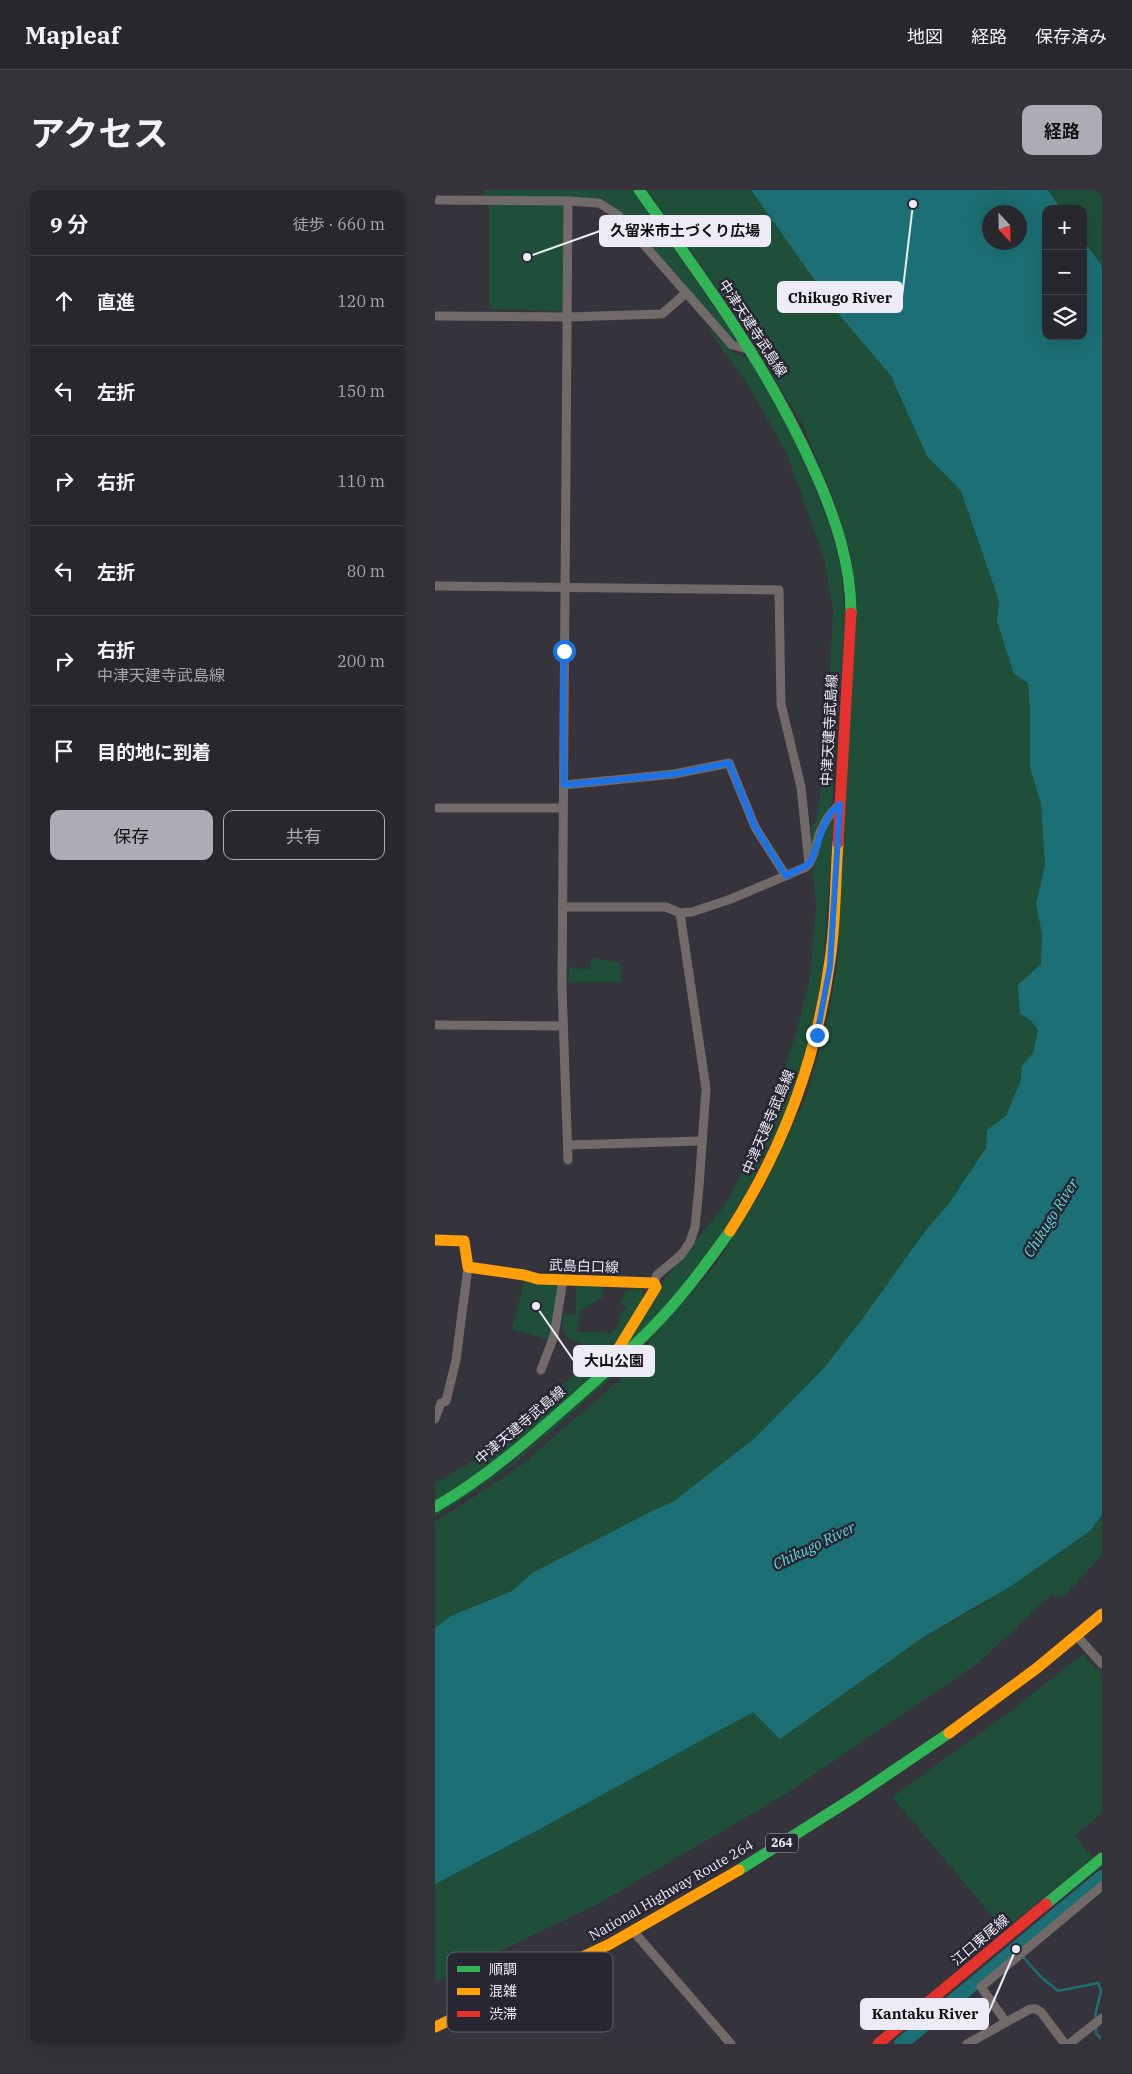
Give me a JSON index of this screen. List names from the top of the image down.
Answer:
{
  "streets": {
    "main road": [
      "中津天建寺武島線",
      "武島白口線",
      "264",
      "National Highway Route 264",
      "江口東尾線"
    ]
  },
  "water": ["Chikugo River"],
  "places": [
    "Chikugo River",
    "久留米市土づくり広場",
    "大山公園",
    "Kantaku River"
  ],
  "legend": ["順調", "混雑", "渋滞"],
  "north": "bottom",
  "page": {
    "header": "Mapleaf",
    "nav": ["地図", "経路", "保存済み"],
    "title": "アクセス",
    "buttons": [
      "経路",
      ["保存", "共有"]
    ],
    "heading": ["9 分", "徒歩 · 660 m"],
    "map_buttons": ["+", "−"],
    "list": [
      ["直進", "120 m"],
      ["左折", "150 m"],
      ["右折", "110 m"],
      ["左折", "80 m"],
      ["右折", "中津天建寺武島線", "200 m"],
      "目的地に到着"
    ]
  }
}
